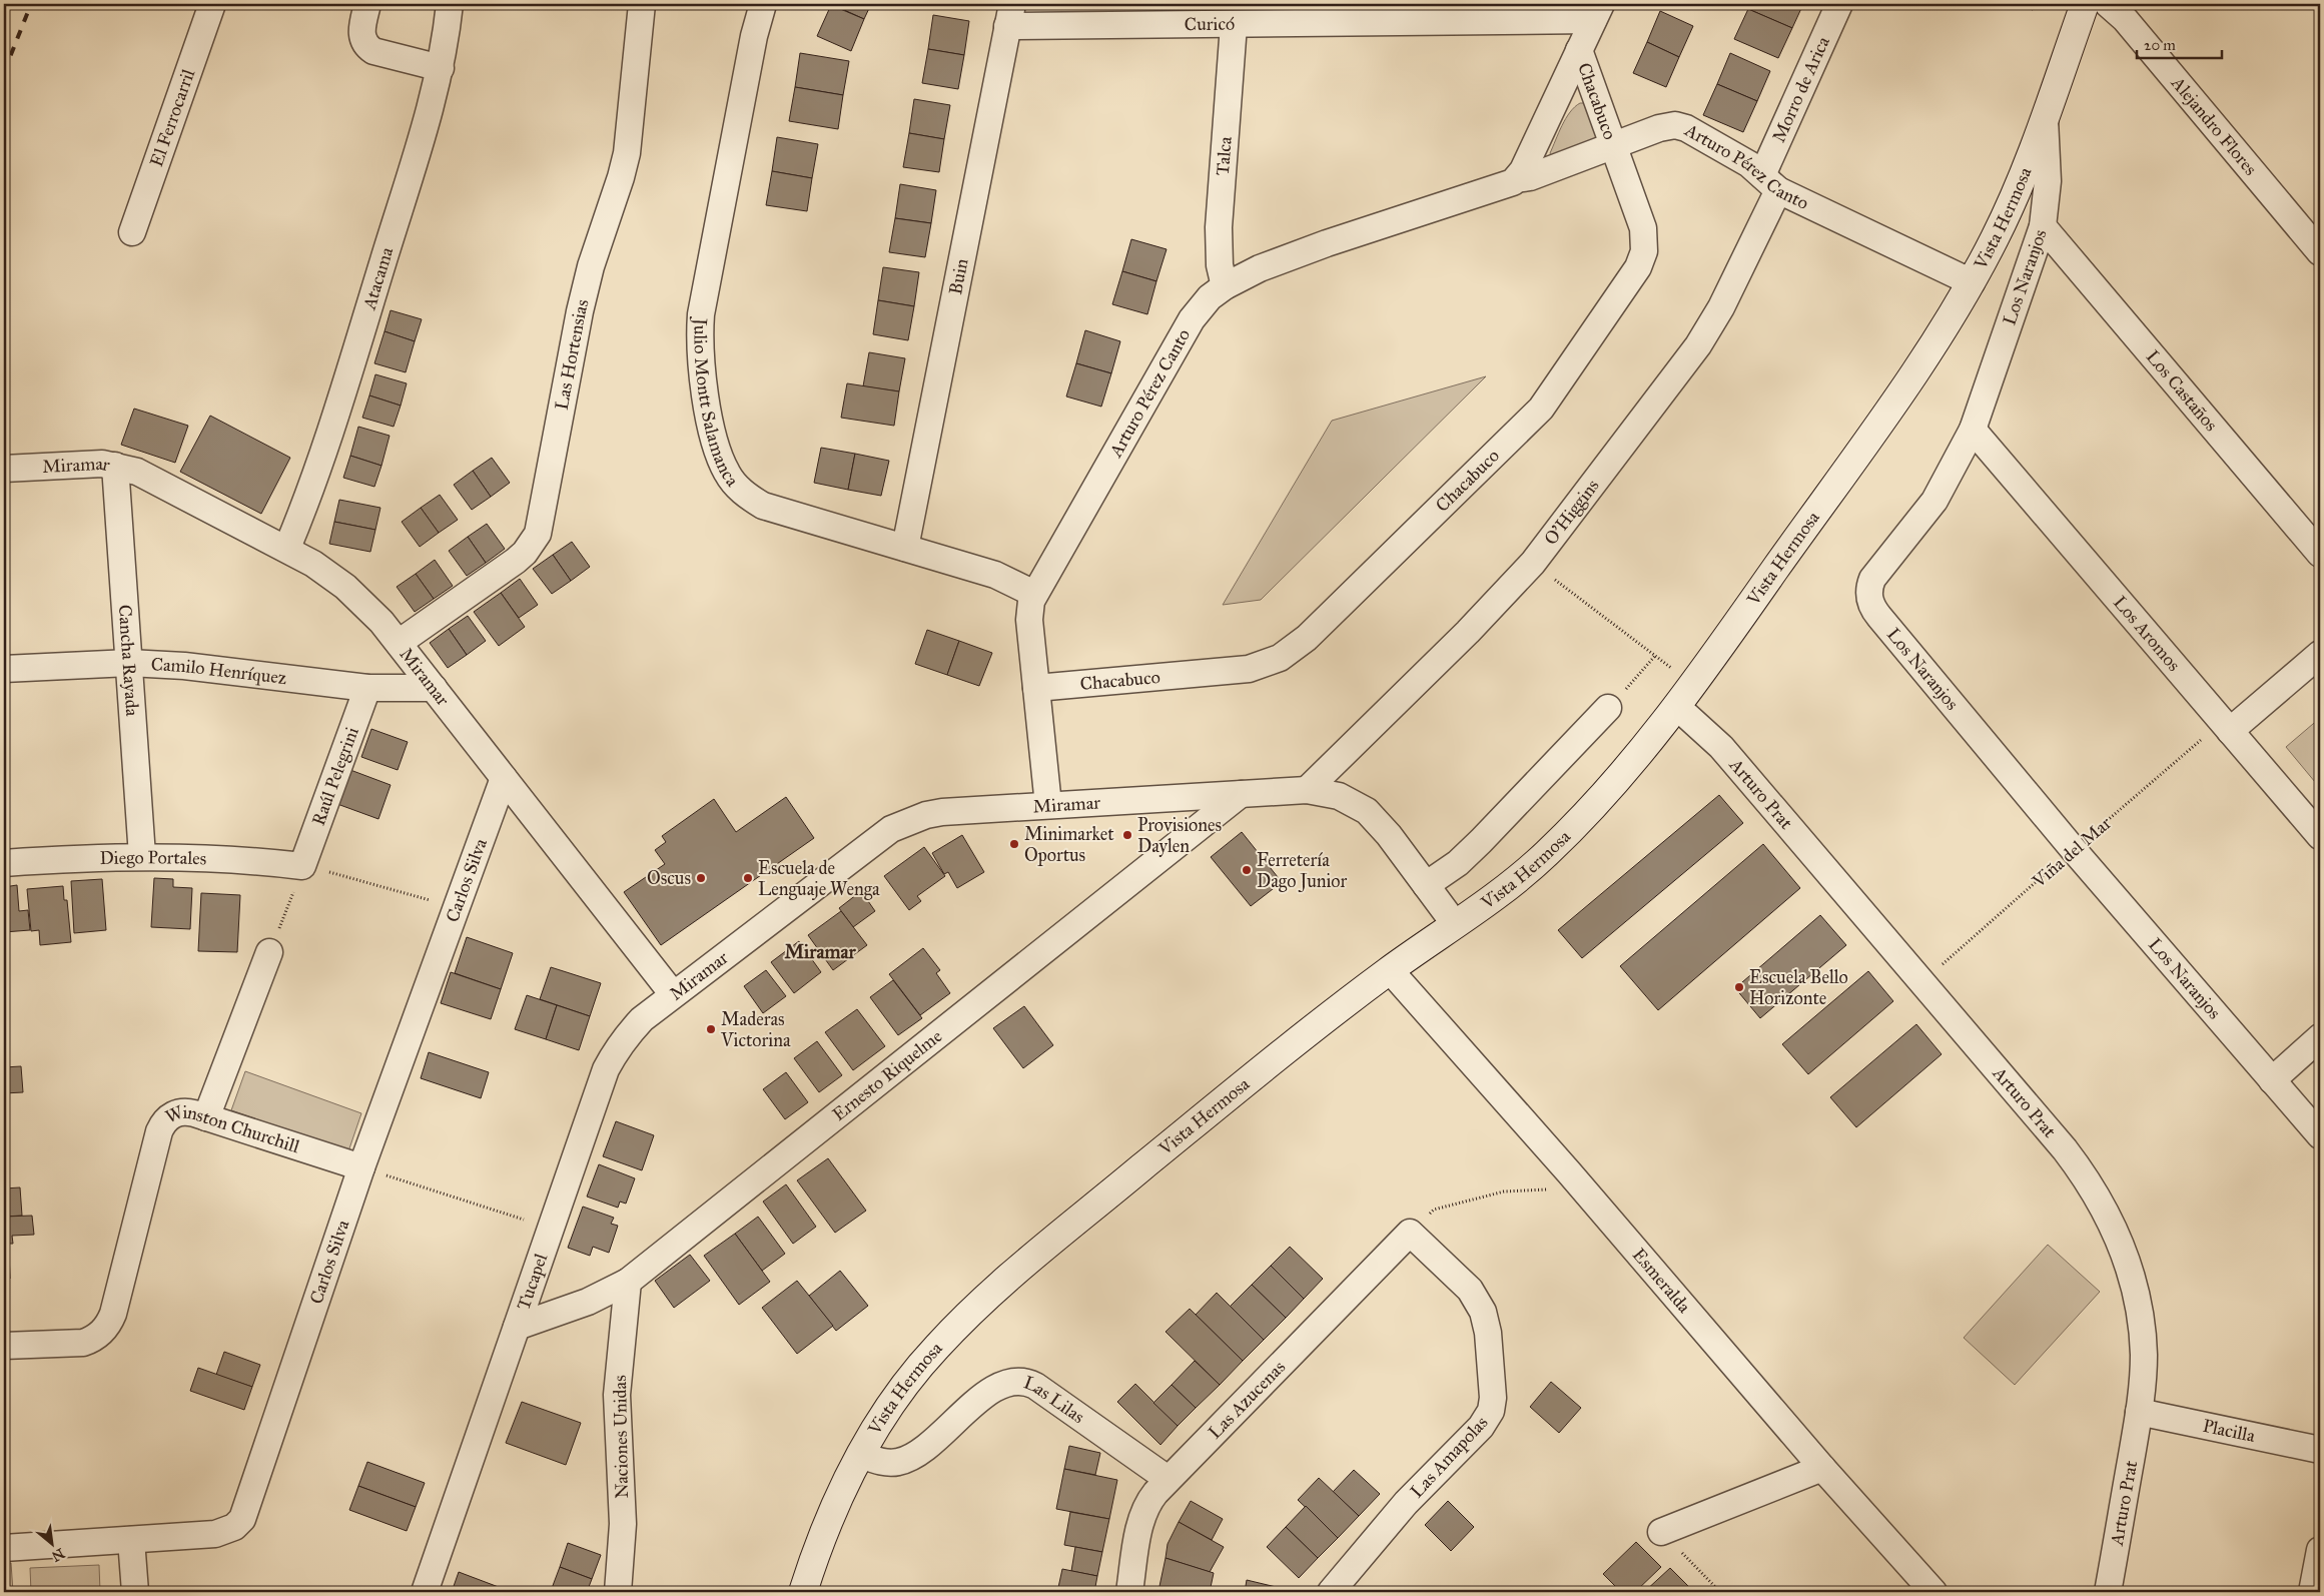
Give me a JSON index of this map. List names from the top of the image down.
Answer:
{
  "streets": {
    "main road": ["Vista Hermosa"],
    "street": [
      "Curicó",
      "Morro de Arica",
      "Chacabuco",
      "El Ferrocarril",
      "Alejandro Flores",
      "Talca",
      "Arturo Pérez Canto",
      "Buin",
      "Los Naranjos",
      "Atacama",
      "Las Hortensias",
      "Los Castaños",
      "Julio Montt Salamanca",
      "Miramar",
      "O'Higgins",
      "Los Aromos",
      "Cancha Rayada",
      "Camilo Henríquez",
      "Raúl Pelegrini",
      "Arturo Prat",
      "Diego Portales",
      "Carlos Silva",
      "Ernesto Riquelme",
      "Winston Churchill",
      "Esmeralda",
      "Tucapel",
      "Las Azucenas",
      "Las Lilas",
      "Placilla",
      "Naciones Unidas",
      "Las Amapolas"
    ],
    "path": ["Viña del Mar"]
  },
  "crossings": [
    ["Curicó", "Talca"],
    ["Curicó", "Buin"],
    ["Morro de Arica", "Arturo Pérez Canto"],
    ["Morro de Arica", "O'Higgins"],
    ["Chacabuco", "Arturo Pérez Canto"],
    ["Talca", "Arturo Pérez Canto"],
    ["Arturo Pérez Canto", "Vista Hermosa"],
    ["Arturo Pérez Canto", "Julio Montt Salamanca"],
    ["Arturo Pérez Canto", "Miramar"],
    ["Arturo Pérez Canto", "O'Higgins"],
    ["Vista Hermosa", "Los Naranjos"],
    ["Vista Hermosa", "Miramar"],
    ["Vista Hermosa", "Arturo Prat"],
    ["Vista Hermosa", "Esmeralda"],
    ["Vista Hermosa", "Las Lilas"],
    ["Buin", "Julio Montt Salamanca"],
    ["Los Naranjos", "Los Castaños"],
    ["Los Naranjos", "Los Aromos"],
    ["Los Naranjos", "Viña del Mar"],
    ["Atacama", "Miramar"],
    ["Las Hortensias", "Miramar"],
    ["Miramar", "O'Higgins"],
    ["Miramar", "Cancha Rayada"],
    ["Miramar", "Camilo Henríquez"],
    ["Miramar", "Carlos Silva"],
    ["Miramar", "Ernesto Riquelme"],
    ["Miramar", "Tucapel"],
    ["Los Aromos", "Viña del Mar"],
    ["Cancha Rayada", "Camilo Henríquez"],
    ["Cancha Rayada", "Diego Portales"],
    ["Camilo Henríquez", "Raúl Pelegrini"],
    ["Raúl Pelegrini", "Diego Portales"],
    ["Arturo Prat", "Viña del Mar"],
    ["Arturo Prat", "Placilla"],
    ["Carlos Silva", "Winston Churchill"],
    ["Ernesto Riquelme", "Tucapel"],
    ["Ernesto Riquelme", "Naciones Unidas"],
    ["Las Azucenas", "Las Lilas"],
    ["Las Azucenas", "Las Amapolas"]
  ],
  "districts": ["Miramar"],
  "places": [
    "Provisiones Daylen",
    "Minimarket Oportus",
    "Ferretería Dago Junior",
    "Oscus",
    "Escuela de Lenguaje Wenga",
    "Escuela Bello Horizonte",
    "Maderas Victorina"
  ],
  "scale_bar": "20 m",
  "north": "bottom right"
}
